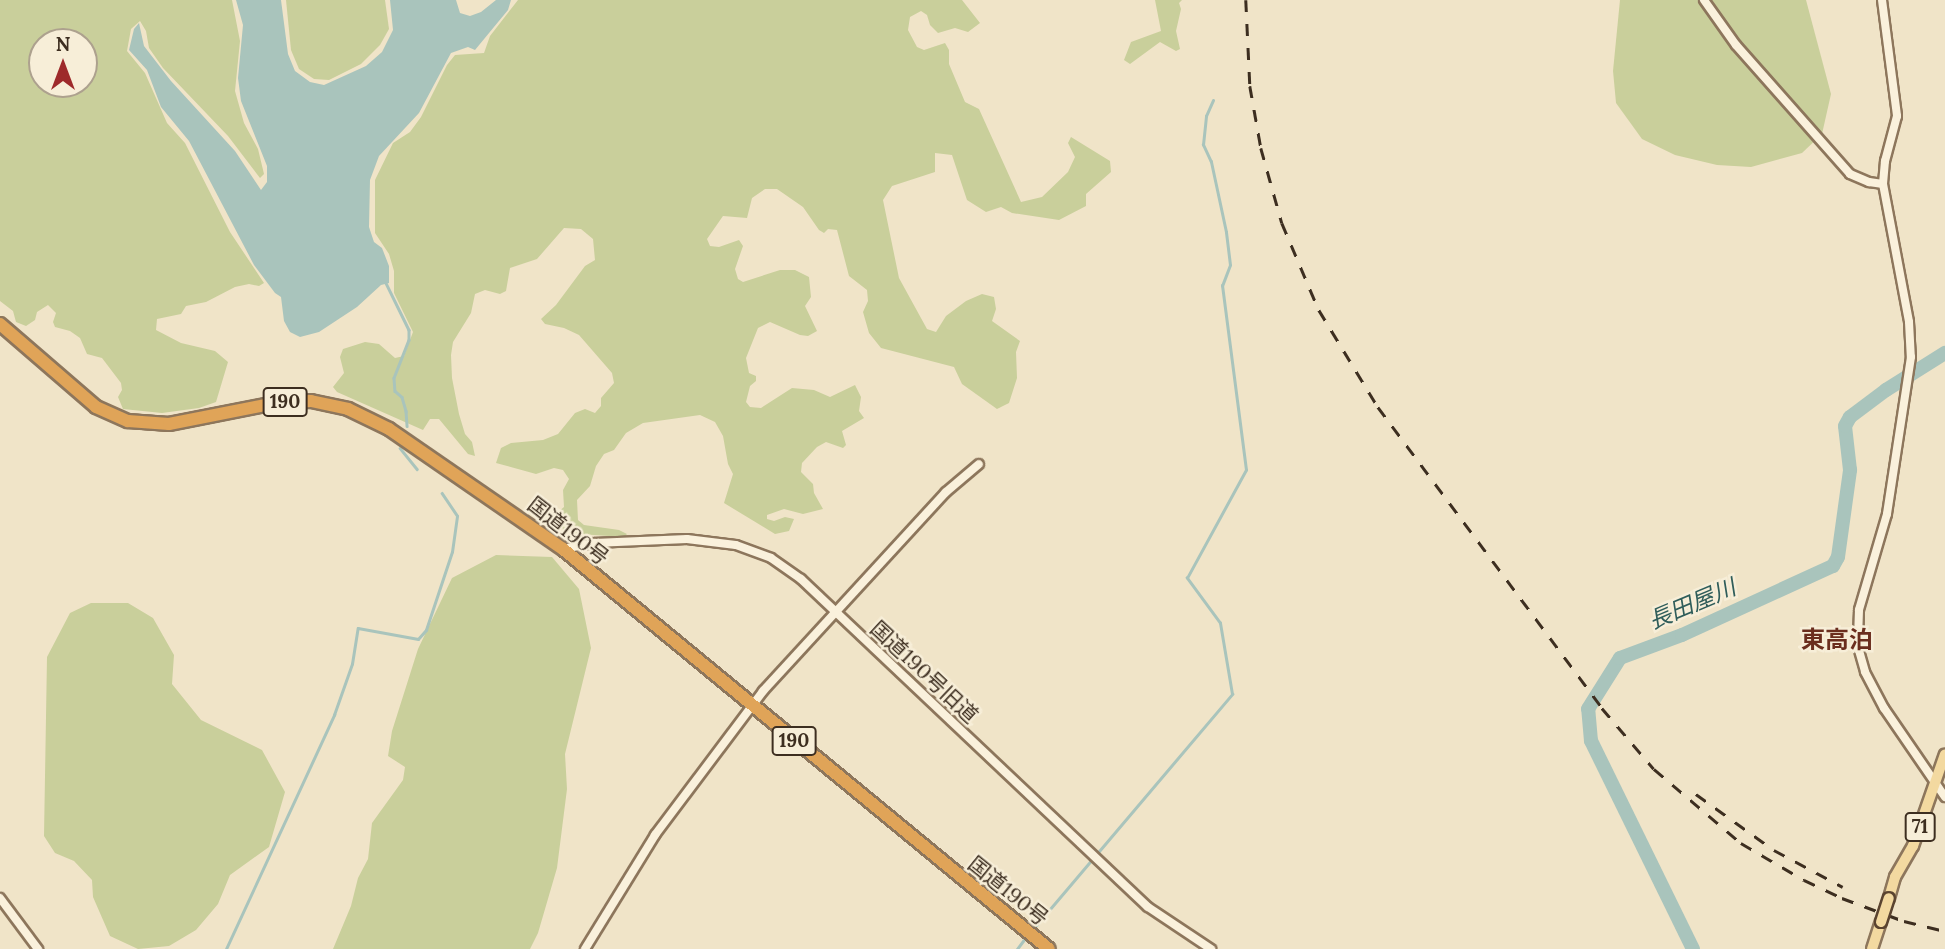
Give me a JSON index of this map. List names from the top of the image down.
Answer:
{
  "streets": {
    "highway": ["190", "国道190号"],
    "main road": ["71"],
    "street": ["国道190号旧道"]
  },
  "crossings": [
    ["国道190号", "国道190号旧道"]
  ],
  "districts": ["東高泊"],
  "water": ["長田屋川"],
  "north": "top"
}
